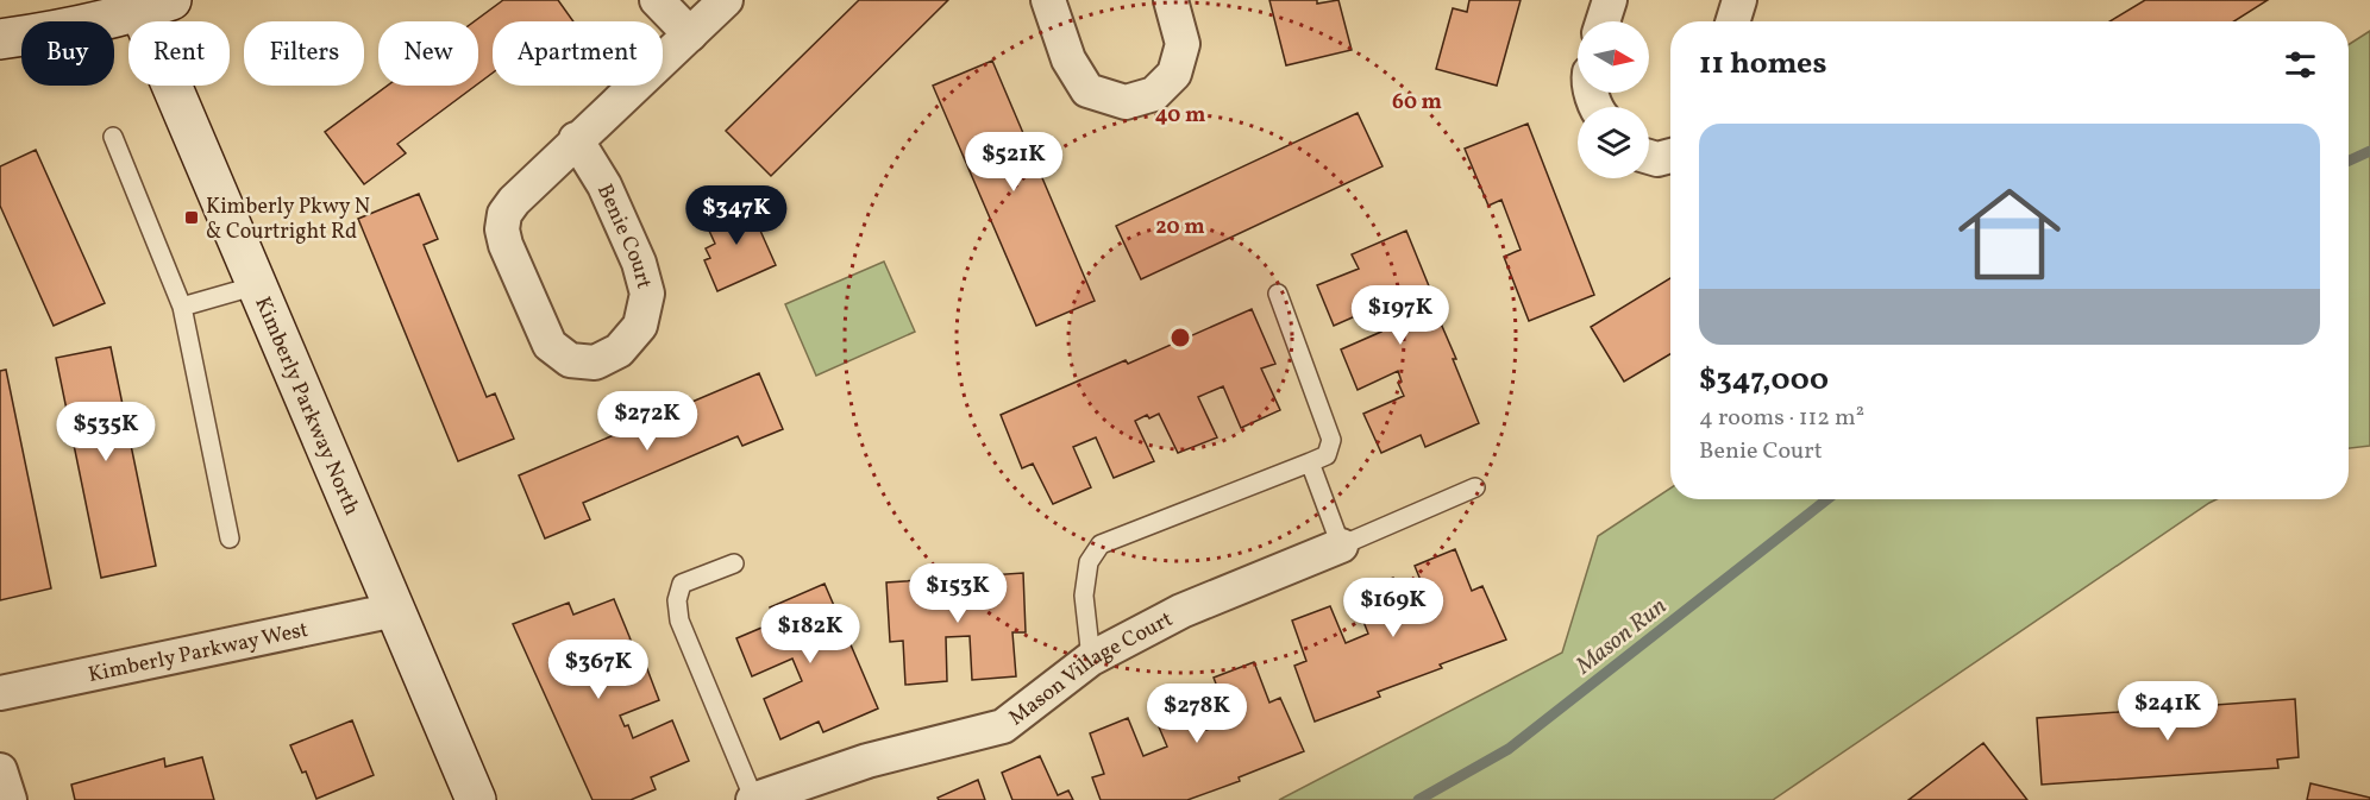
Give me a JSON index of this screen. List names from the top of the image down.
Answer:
{
  "streets": {
    "street": [
      "Benie Court",
      "Kimberly Parkway North",
      "Kimberly Parkway West",
      "Mason Village Court"
    ]
  },
  "crossings": [
    ["Kimberly Parkway North", "Kimberly Parkway West"]
  ],
  "water": ["Mason Run"],
  "places": {
    "transit": ["Kimberly Pkwy N & Courtright Rd"]
  },
  "north": "right",
  "page": {
    "chip": [
      "Buy",
      "Rent",
      "Filters",
      "New",
      "Apartment"
    ],
    "heading": "11 homes",
    "list": [
      {
        "name": "$347,000",
        "note": "4 rooms · 112 m² · Benie Court"
      }
    ],
    "price": [
      "$521K",
      "$347K",
      "$197K",
      "$272K",
      "$535K",
      "$153K",
      "$169K",
      "$182K",
      "$367K",
      "$241K",
      "$278K"
    ]
  },
  "rings": ["60 m", "40 m", "20 m"]
}
